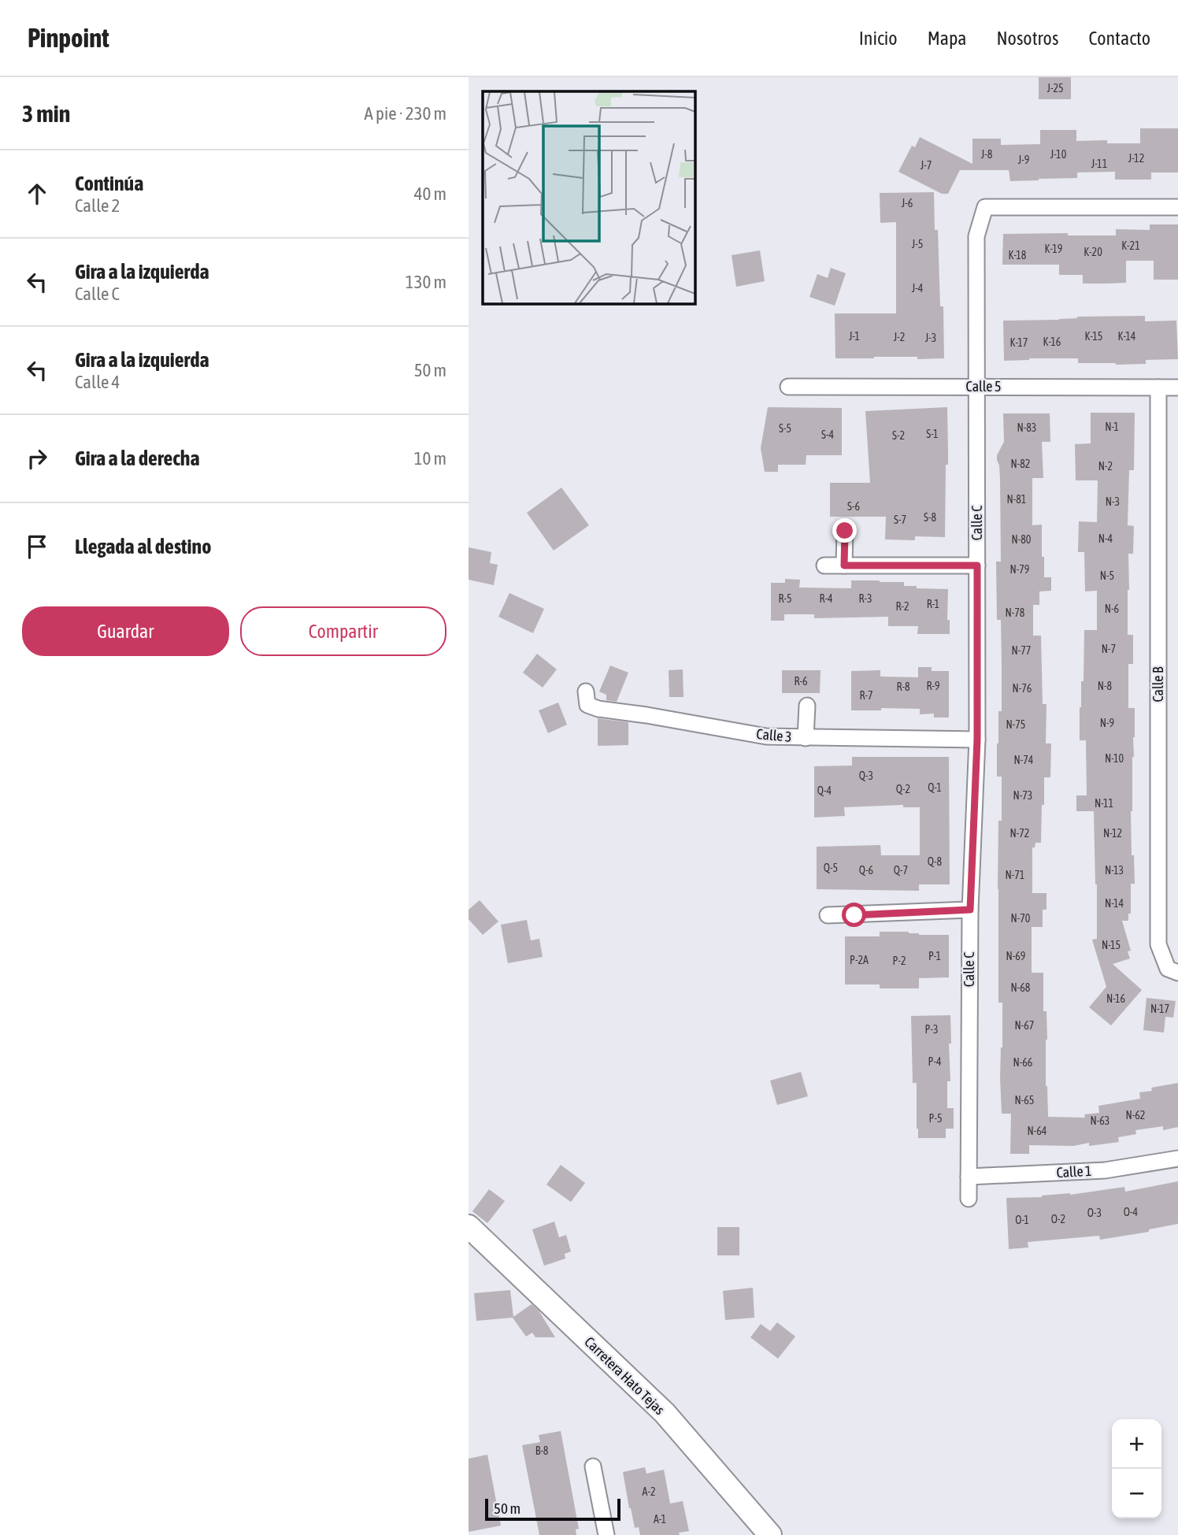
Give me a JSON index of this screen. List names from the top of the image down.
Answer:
{
  "streets": {
    "street": [
      "Calle 5",
      "Calle C",
      "Calle B",
      "Calle 3",
      "Calle 1",
      "Carretera Hato Tejas"
    ]
  },
  "crossings": [
    ["Calle 5", "Calle C"],
    ["Calle 5", "Calle B"],
    ["Calle C", "Calle 3"],
    ["Calle C", "Calle 1"]
  ],
  "house_numbers": [
    "J-25",
    "J-8",
    "J-10",
    "J-12",
    "J-9",
    "J-11",
    "J-7",
    "J-6",
    "J-5",
    "K-21",
    "K-19",
    "K-20",
    "K-18",
    "J-4",
    "J-1",
    "K-15",
    "K-14",
    "J-2",
    "J-3",
    "K-16",
    "K-17",
    "N-1",
    "N-83",
    "S-5",
    "S-1",
    "S-4",
    "S-2",
    "N-82",
    "N-2",
    "N-81",
    "N-3",
    "S-6",
    "S-8",
    "S-7",
    "N-4",
    "N-80",
    "N-79",
    "N-5",
    "R-5",
    "R-4",
    "R-3",
    "R-1",
    "R-2",
    "N-6",
    "N-78",
    "N-7",
    "N-77",
    "R-6",
    "R-9",
    "N-8",
    "R-8",
    "N-76",
    "R-7",
    "N-9",
    "N-75",
    "N-10",
    "N-74",
    "Q-3",
    "Q-1",
    "Q-2",
    "Q-4",
    "N-73",
    "N-11",
    "N-72",
    "N-12",
    "Q-8",
    "Q-5",
    "Q-6",
    "Q-7",
    "N-13",
    "N-71",
    "N-14",
    "N-70",
    "N-15",
    "P-1",
    "N-69",
    "P-2A",
    "P-2",
    "N-68",
    "N-16",
    "N-17",
    "N-67",
    "P-3",
    "P-4",
    "N-66",
    "N-65",
    "N-62",
    "P-5",
    "N-63",
    "N-64",
    "O-4",
    "O-3",
    "O-2",
    "O-1",
    "B-8",
    "A-2",
    "A-1"
  ],
  "scale_bar": "50 m",
  "page": {
    "header": "Pinpoint",
    "nav": [
      "Inicio",
      "Mapa",
      "Nosotros",
      "Contacto"
    ],
    "heading": ["3 min", "A pie · 230 m"],
    "list": [
      ["Continúa", "Calle 2", "40 m"],
      ["Gira a la izquierda", "Calle C", "130 m"],
      ["Gira a la izquierda", "Calle 4", "50 m"],
      ["Gira a la derecha", "10 m"],
      "Llegada al destino"
    ],
    "buttons": ["Guardar", "Compartir"],
    "map_buttons": ["+", "−"],
    "scale": "50 m"
  }
}
